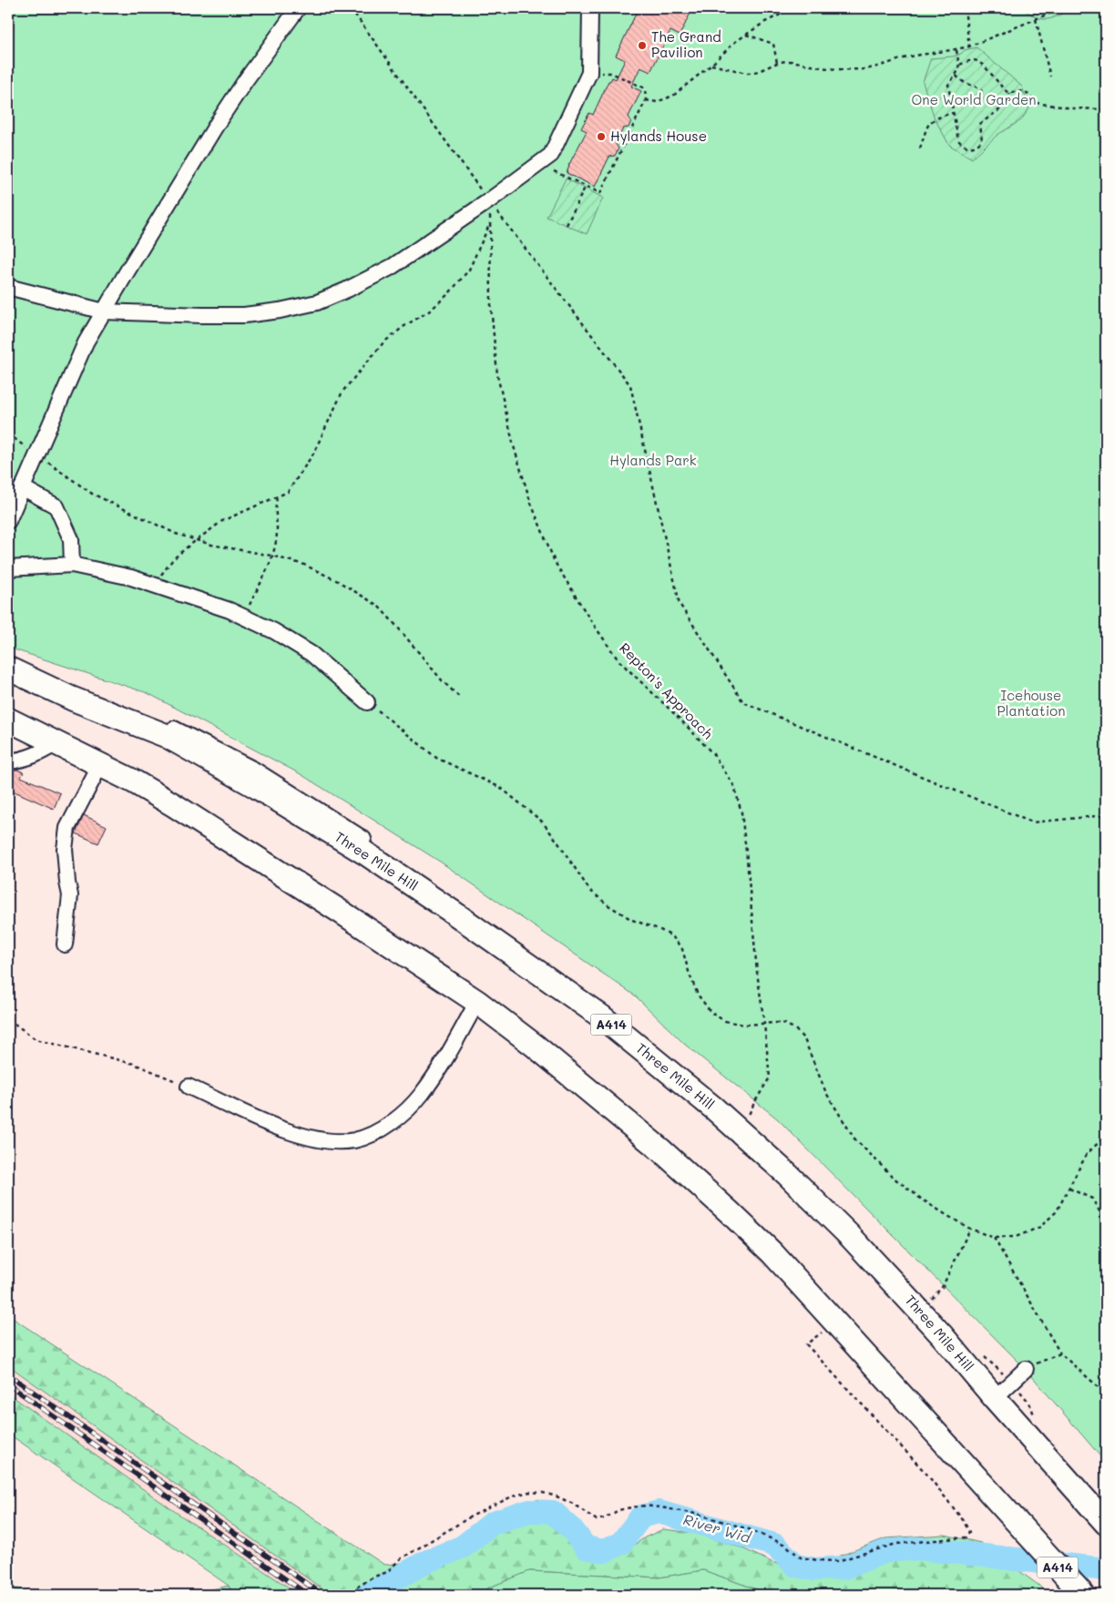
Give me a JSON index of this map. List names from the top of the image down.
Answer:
{
  "streets": {
    "highway": ["Three Mile Hill", "A414"],
    "path": ["Repton's Approach"]
  },
  "water": ["River Wid"],
  "parks": ["One World Garden", "Hylands Park", "Icehouse Plantation"],
  "places": ["The Grand Pavilion", "Hylands House"]
}
